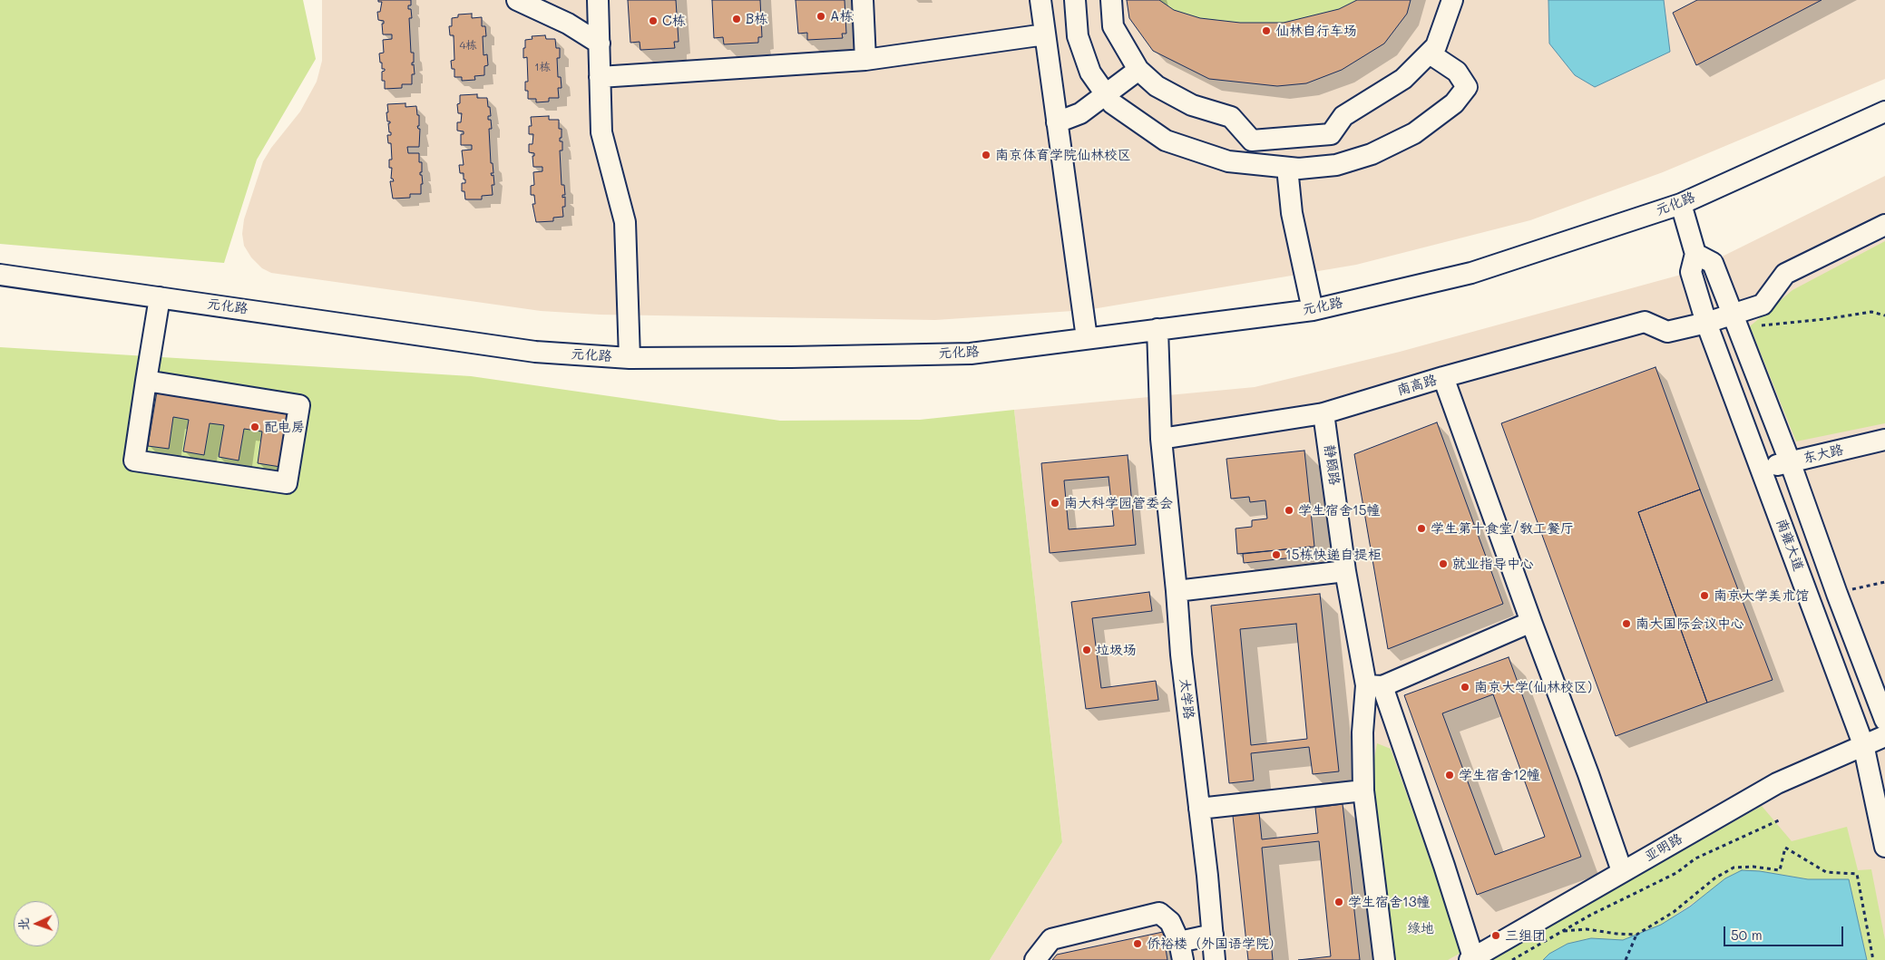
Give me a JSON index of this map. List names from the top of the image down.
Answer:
{
  "streets": {
    "street": [
      "元化路",
      "南高路",
      "东大路",
      "静颐路",
      "南雍大道",
      "太学路",
      "亚明路"
    ]
  },
  "crossings": [
    ["元化路", "太学路"],
    ["南高路", "静颐路"],
    ["南高路", "南雍大道"],
    ["南高路", "太学路"],
    ["东大路", "南雍大道"],
    ["南雍大道", "亚明路"]
  ],
  "parks": ["绿地"],
  "places": [
    "A栋",
    "B栋",
    "C栋",
    "仙林自行车场",
    "南京体育学院仙林校区",
    "配电房",
    "南大科学园管委会",
    "学生宿舍15幢",
    "学生第十食堂/教工餐厅",
    "15栋快递自提柜",
    "就业指导中心",
    "南京大学美术馆",
    "南大国际会议中心",
    "垃圾场",
    "南京大学(仙林校区)",
    "学生宿舍12幢",
    "学生宿舍13幢",
    "三组团",
    "侨裕楼（外国语学院）"
  ],
  "house_numbers": ["4栋", "1栋"],
  "scale_bar": "50 m",
  "north": "left"
}
